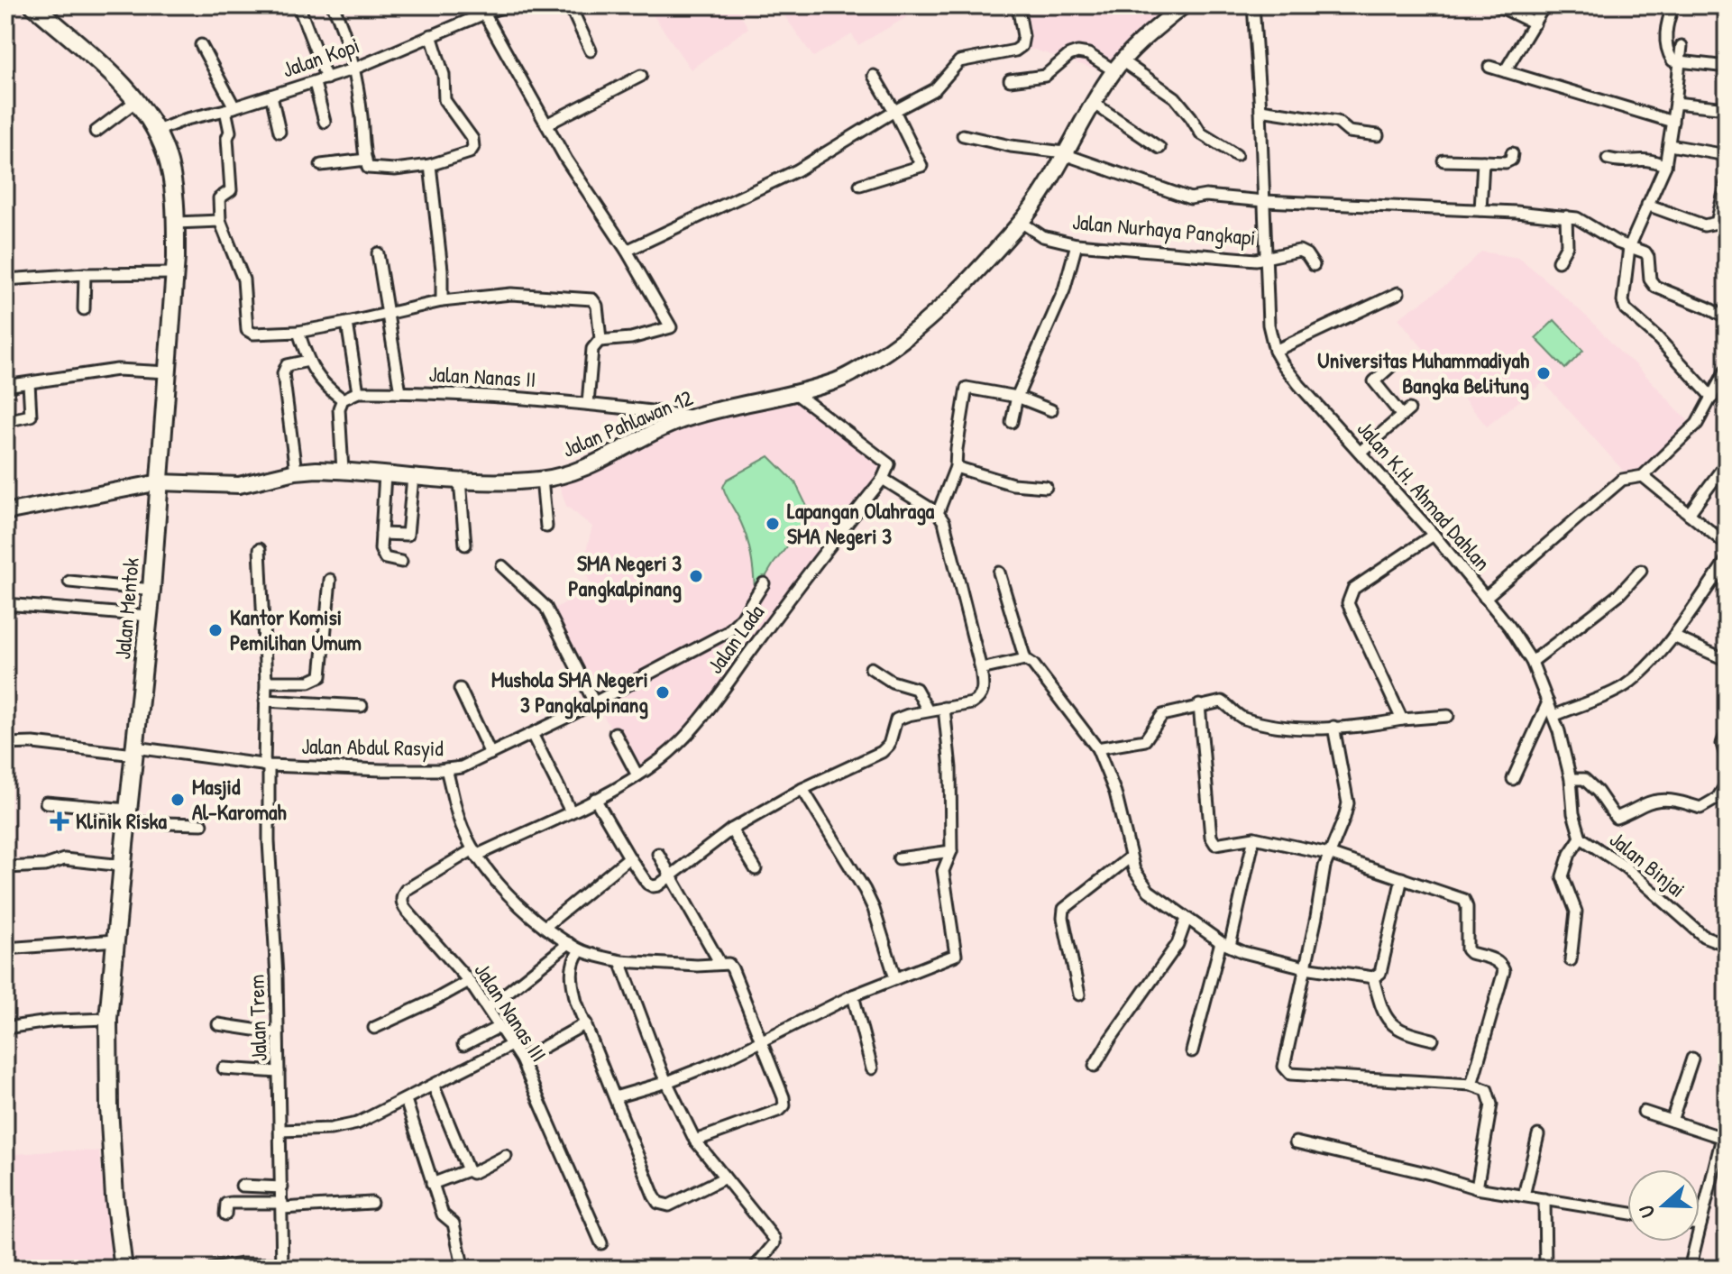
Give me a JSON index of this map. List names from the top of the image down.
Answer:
{
  "streets": {
    "highway": ["Jalan Mentok"],
    "main road": ["Jalan Pahlawan 12"],
    "street": [
      "Jalan Kopi",
      "Jalan Nurhaya Pangkapi",
      "Jalan Nanas II",
      "Jalan K.H. Ahmad Dahlan",
      "Jalan Lada",
      "Jalan Abdul Rasyid",
      "Jalan Binjai",
      "Jalan Nanas III",
      "Jalan Trem"
    ]
  },
  "crossings": [
    ["Jalan Kopi", "Jalan Mentok"],
    ["Jalan Nurhaya Pangkapi", "Jalan Pahlawan 12"],
    ["Jalan Nurhaya Pangkapi", "Jalan K.H. Ahmad Dahlan"],
    ["Jalan Nanas II", "Jalan Pahlawan 12"],
    ["Jalan Pahlawan 12", "Jalan Mentok"],
    ["Jalan K.H. Ahmad Dahlan", "Jalan Binjai"],
    ["Jalan Mentok", "Jalan Abdul Rasyid"],
    ["Jalan Lada", "Jalan Nanas III"],
    ["Jalan Abdul Rasyid", "Jalan Trem"]
  ],
  "places": {
    "other": [
      "Universitas Muhammadiyah Bangka Belitung",
      "Lapangan Olahraga SMA Negeri 3",
      "SMA Negeri 3 Pangkalpinang",
      "Kantor Komisi Pemilihan Umum",
      "Mushola SMA Negeri 3 Pangkalpinang",
      "Masjid Al-Karomah"
    ],
    "health": ["Klinik Riska"]
  },
  "north": "left"
}
